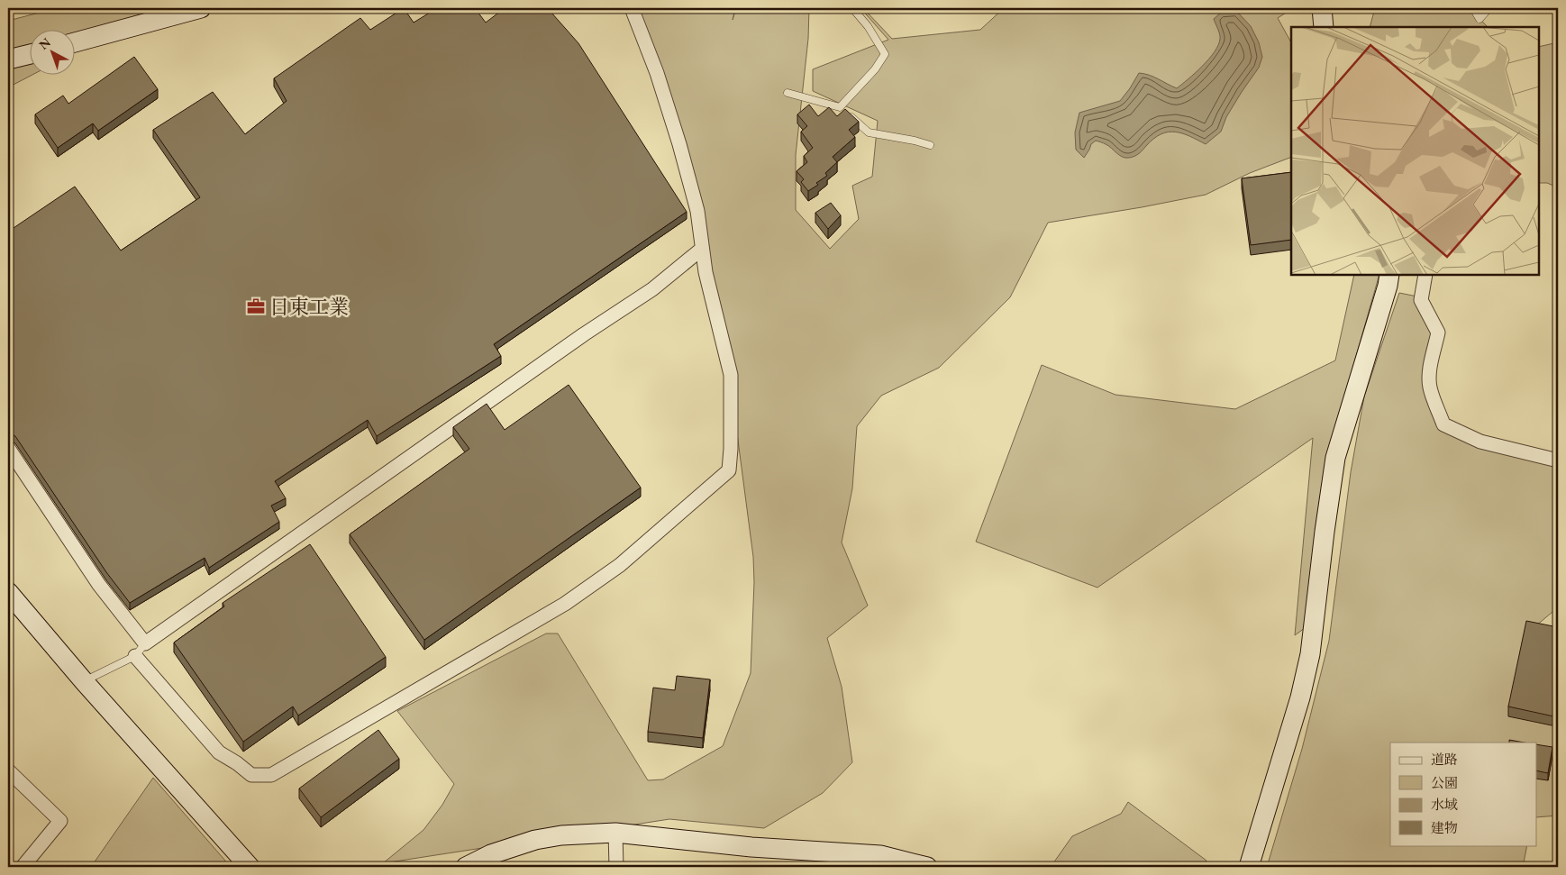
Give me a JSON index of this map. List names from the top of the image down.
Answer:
{
  "places": {
    "office": ["日東工業"]
  },
  "legend": [
    "道路",
    "公園",
    "水域",
    "建物"
  ],
  "north": "top left"
}
